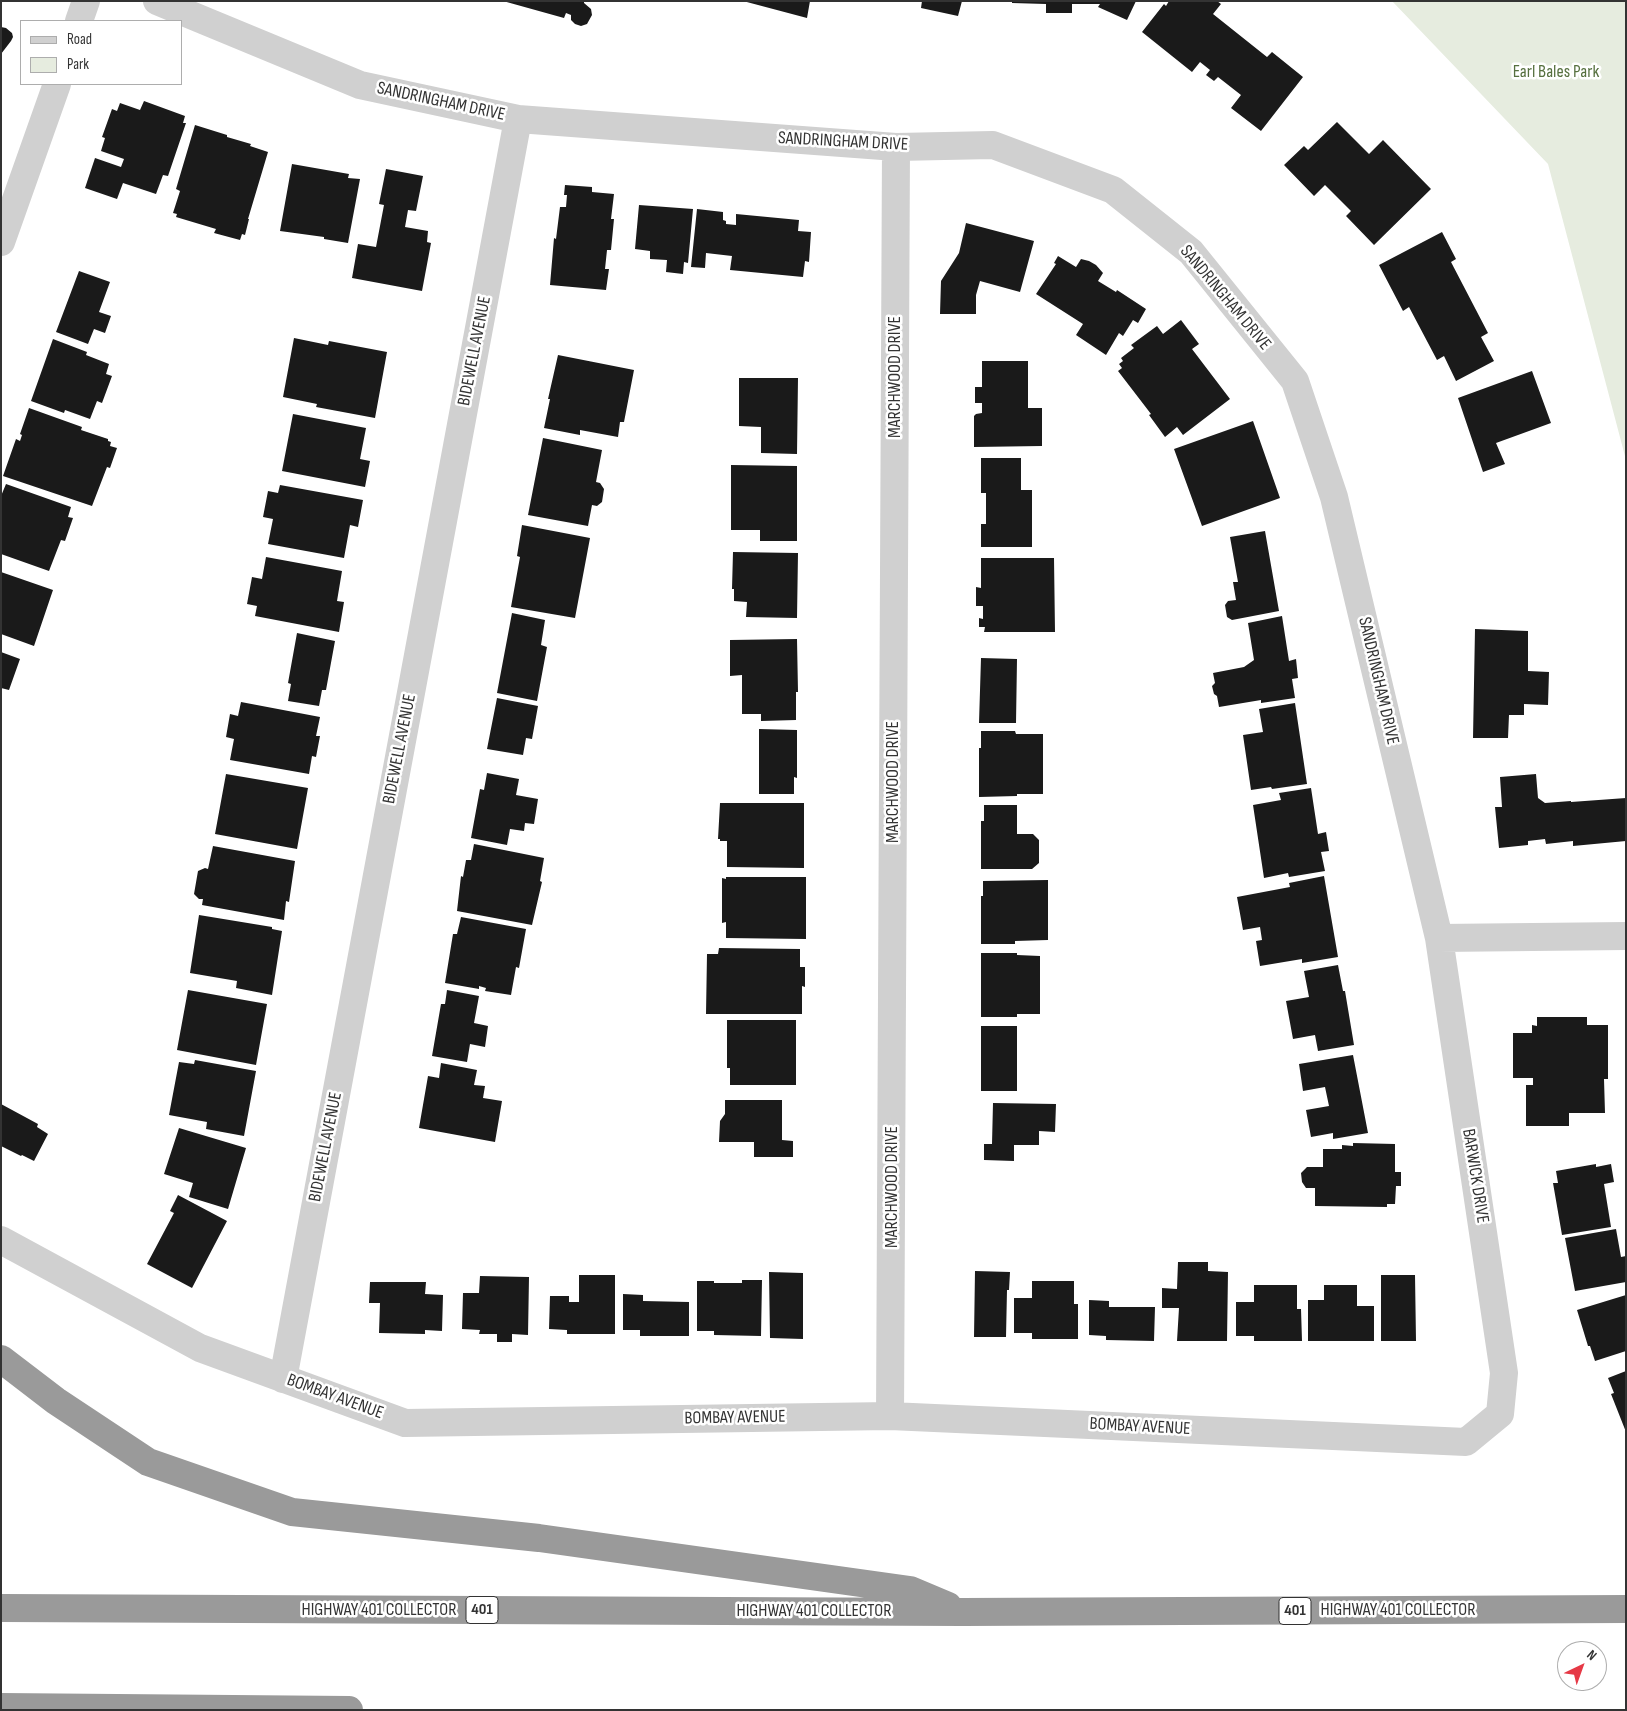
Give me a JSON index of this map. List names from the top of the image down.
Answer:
{
  "streets": {
    "highway": ["HIGHWAY 401 COLLECTOR", "401"],
    "street": [
      "SANDRINGHAM DRIVE",
      "BIDEWELL AVENUE",
      "MARCHWOOD DRIVE",
      "BARWICK DRIVE",
      "BOMBAY AVENUE"
    ]
  },
  "crossings": [
    ["SANDRINGHAM DRIVE", "BIDEWELL AVENUE"],
    ["SANDRINGHAM DRIVE", "MARCHWOOD DRIVE"],
    ["SANDRINGHAM DRIVE", "BARWICK DRIVE"],
    ["BIDEWELL AVENUE", "BOMBAY AVENUE"],
    ["MARCHWOOD DRIVE", "BOMBAY AVENUE"],
    ["BARWICK DRIVE", "BOMBAY AVENUE"]
  ],
  "parks": ["Earl Bales Park"],
  "legend": ["Road", "Park"],
  "north": "top right"
}
